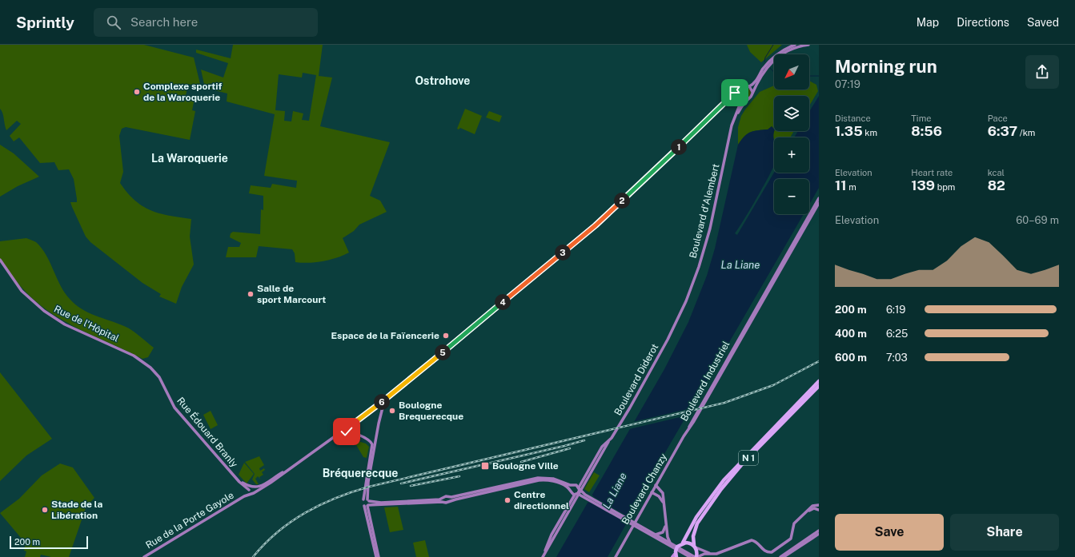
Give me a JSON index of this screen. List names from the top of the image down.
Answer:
{
  "streets": {
    "highway": ["N 1"],
    "street": [
      "Boulevard d'Alembert",
      "Rue de l'Hôpital",
      "Boulevard Diderot",
      "Boulevard Industriel",
      "Rue Édouard Branly",
      "Boulevard Chanzy",
      "Rue de la Porte Gayole"
    ]
  },
  "crossings": [
    ["Boulevard d'Alembert", "Boulevard Diderot"],
    ["Rue de l'Hôpital", "Rue Édouard Branly"],
    ["Boulevard Industriel", "Boulevard Chanzy"],
    ["Rue Édouard Branly", "Rue de la Porte Gayole"]
  ],
  "districts": ["Ostrohove", "La Waroquerie", "Bréquerecque"],
  "water": ["La Liane"],
  "places": {
    "other": [
      "Complexe sportif de la Waroquerie",
      "Salle de sport Marcourt",
      "Espace de la Faïencerie",
      "Boulogne Brequerecque",
      "Centre directionnel",
      "Stade de la Libération"
    ],
    "transit": ["Boulogne Ville"]
  },
  "scale_bar": "200 m",
  "north": "bottom left",
  "page": {
    "header": "Sprintly",
    "search": "Search here",
    "nav": ["Map", "Directions", "Saved"],
    "heading": ["Morning run", "07:19"],
    "map_buttons": ["+", "−"],
    "stats": [
      ["Distance", "1.35 km"],
      ["Time", "8:56"],
      ["Pace", "6:37 /km"],
      ["Elevation", "11 m"],
      ["Heart rate", "139 bpm"],
      ["kcal", "82"]
    ],
    "pins": [
      "1",
      "2",
      "3",
      "4",
      "5",
      "6"
    ],
    "chart": ["Elevation", "60–69 m"],
    "list": [
      {
        "name": "200 m",
        "note": "6:19"
      },
      {
        "name": "400 m",
        "note": "6:25"
      },
      {
        "name": "600 m",
        "note": "7:03"
      }
    ],
    "buttons": ["Save", "Share"],
    "scale": "200 m"
  }
}
